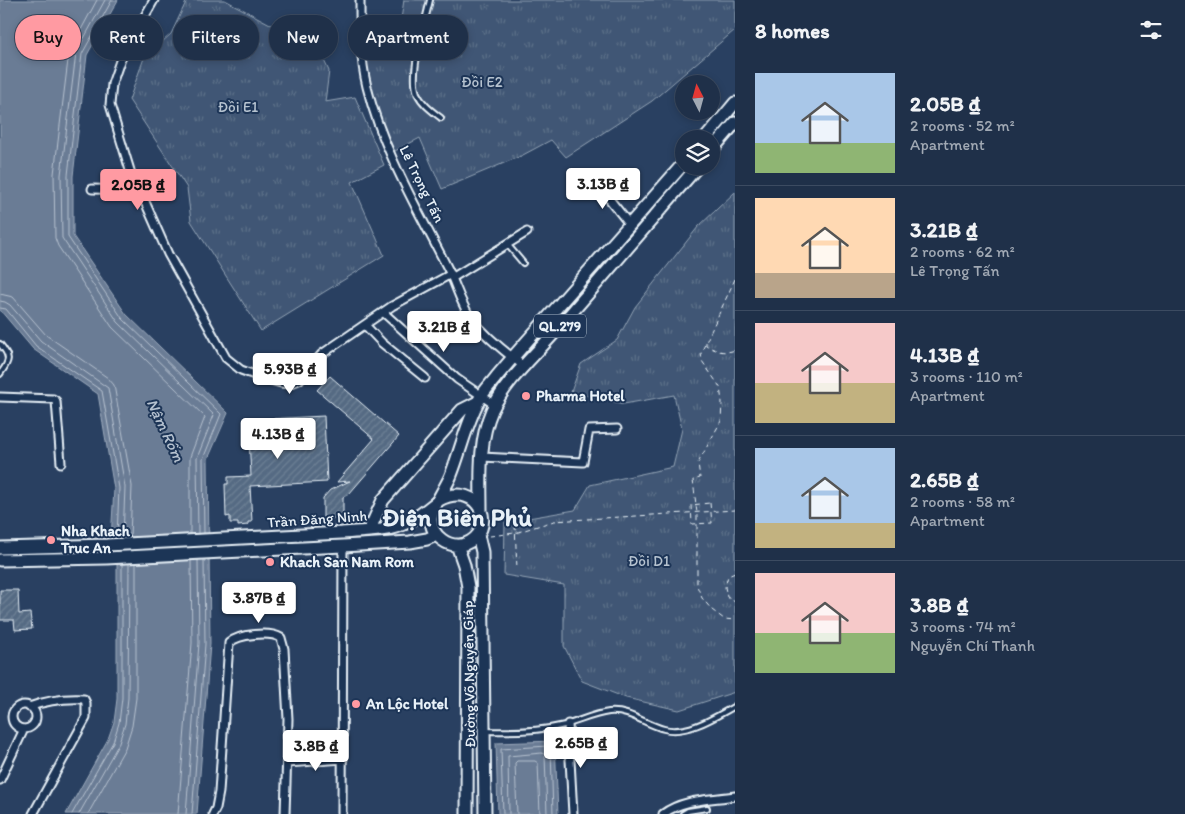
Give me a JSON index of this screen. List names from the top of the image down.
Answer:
{
  "streets": {
    "main road": ["QL.279", "Trần Đăng Ninh", "Đường Võ Nguyên Giáp"],
    "street": ["Lê Trọng Tấn"]
  },
  "crossings": [
    ["Lê Trọng Tấn", "QL.279"],
    ["QL.279", "Trần Đăng Ninh"],
    ["QL.279", "Đường Võ Nguyên Giáp"],
    ["Trần Đăng Ninh", "Đường Võ Nguyên Giáp"]
  ],
  "districts": ["Điện Biên Phủ"],
  "water": ["Nậm Rốm"],
  "parks": ["Đồi E2", "Đồi E1", "Đồi D1"],
  "places": [
    "Pharma Hotel",
    "Nha Khach Truc An",
    "Khach San Nam Rom",
    "An Lộc Hotel"
  ],
  "north": "top",
  "page": {
    "heading": "8 homes",
    "chip": [
      "Buy",
      "Rent",
      "Filters",
      "New",
      "Apartment"
    ],
    "list": [
      {
        "name": "2.05B ₫",
        "note": "2 rooms · 52 m² · Apartment"
      },
      {
        "name": "3.21B ₫",
        "note": "2 rooms · 62 m² · Lê Trọng Tấn"
      },
      {
        "name": "4.13B ₫",
        "note": "3 rooms · 110 m² · Apartment"
      },
      {
        "name": "2.65B ₫",
        "note": "2 rooms · 58 m² · Apartment"
      },
      {
        "name": "3.8B ₫",
        "note": "3 rooms · 74 m² · Nguyễn Chí Thanh"
      }
    ],
    "price": [
      "3.13B ₫",
      "2.05B ₫",
      "3.21B ₫",
      "5.93B ₫",
      "4.13B ₫",
      "3.87B ₫",
      "2.65B ₫",
      "3.8B ₫"
    ]
  }
}
